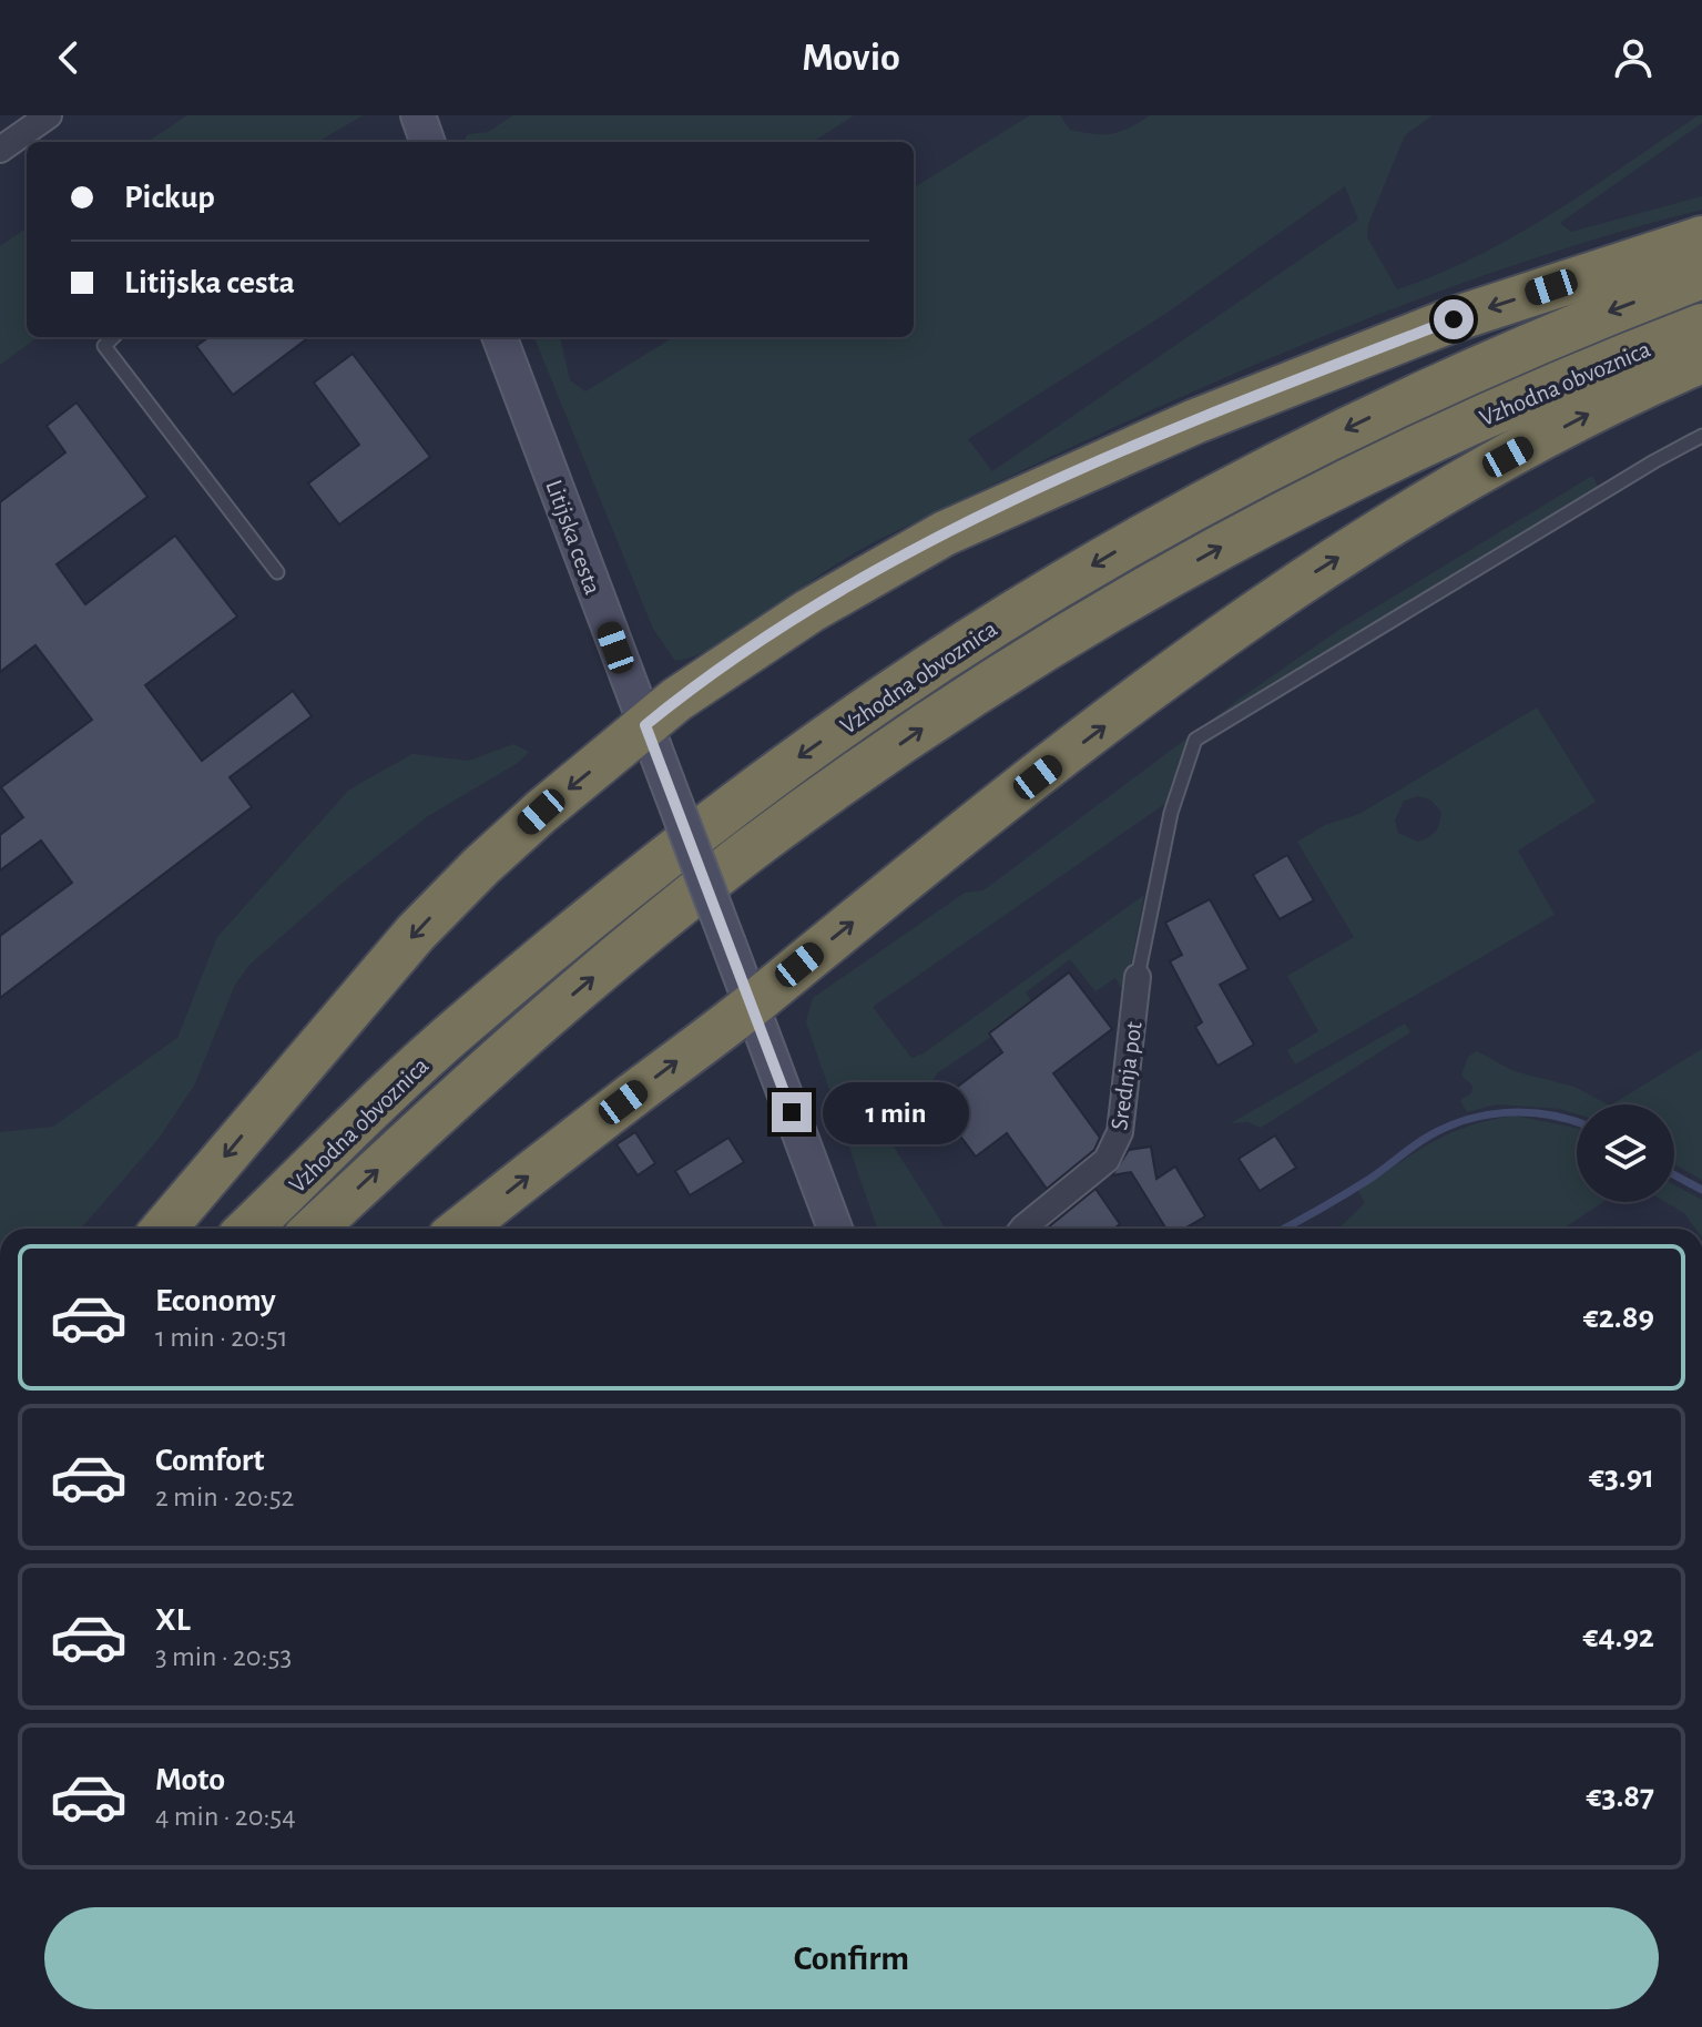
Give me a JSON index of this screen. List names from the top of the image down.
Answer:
{
  "streets": {
    "highway": ["Vzhodna obvoznica"],
    "main road": ["Litijska cesta"],
    "street": ["Srednja pot"]
  },
  "page": {
    "header": "Movio",
    "banner": ["Pickup", "Litijska cesta"],
    "bubble": "1 min",
    "list": [
      {
        "name": "Economy",
        "note": "1 min · 20:51",
        "value": "€2.89"
      },
      {
        "name": "Comfort",
        "note": "2 min · 20:52",
        "value": "€3.91"
      },
      {
        "name": "XL",
        "note": "3 min · 20:53",
        "value": "€4.92"
      },
      {
        "name": "Moto",
        "note": "4 min · 20:54",
        "value": "€3.87"
      }
    ],
    "buttons": "Confirm"
  }
}
